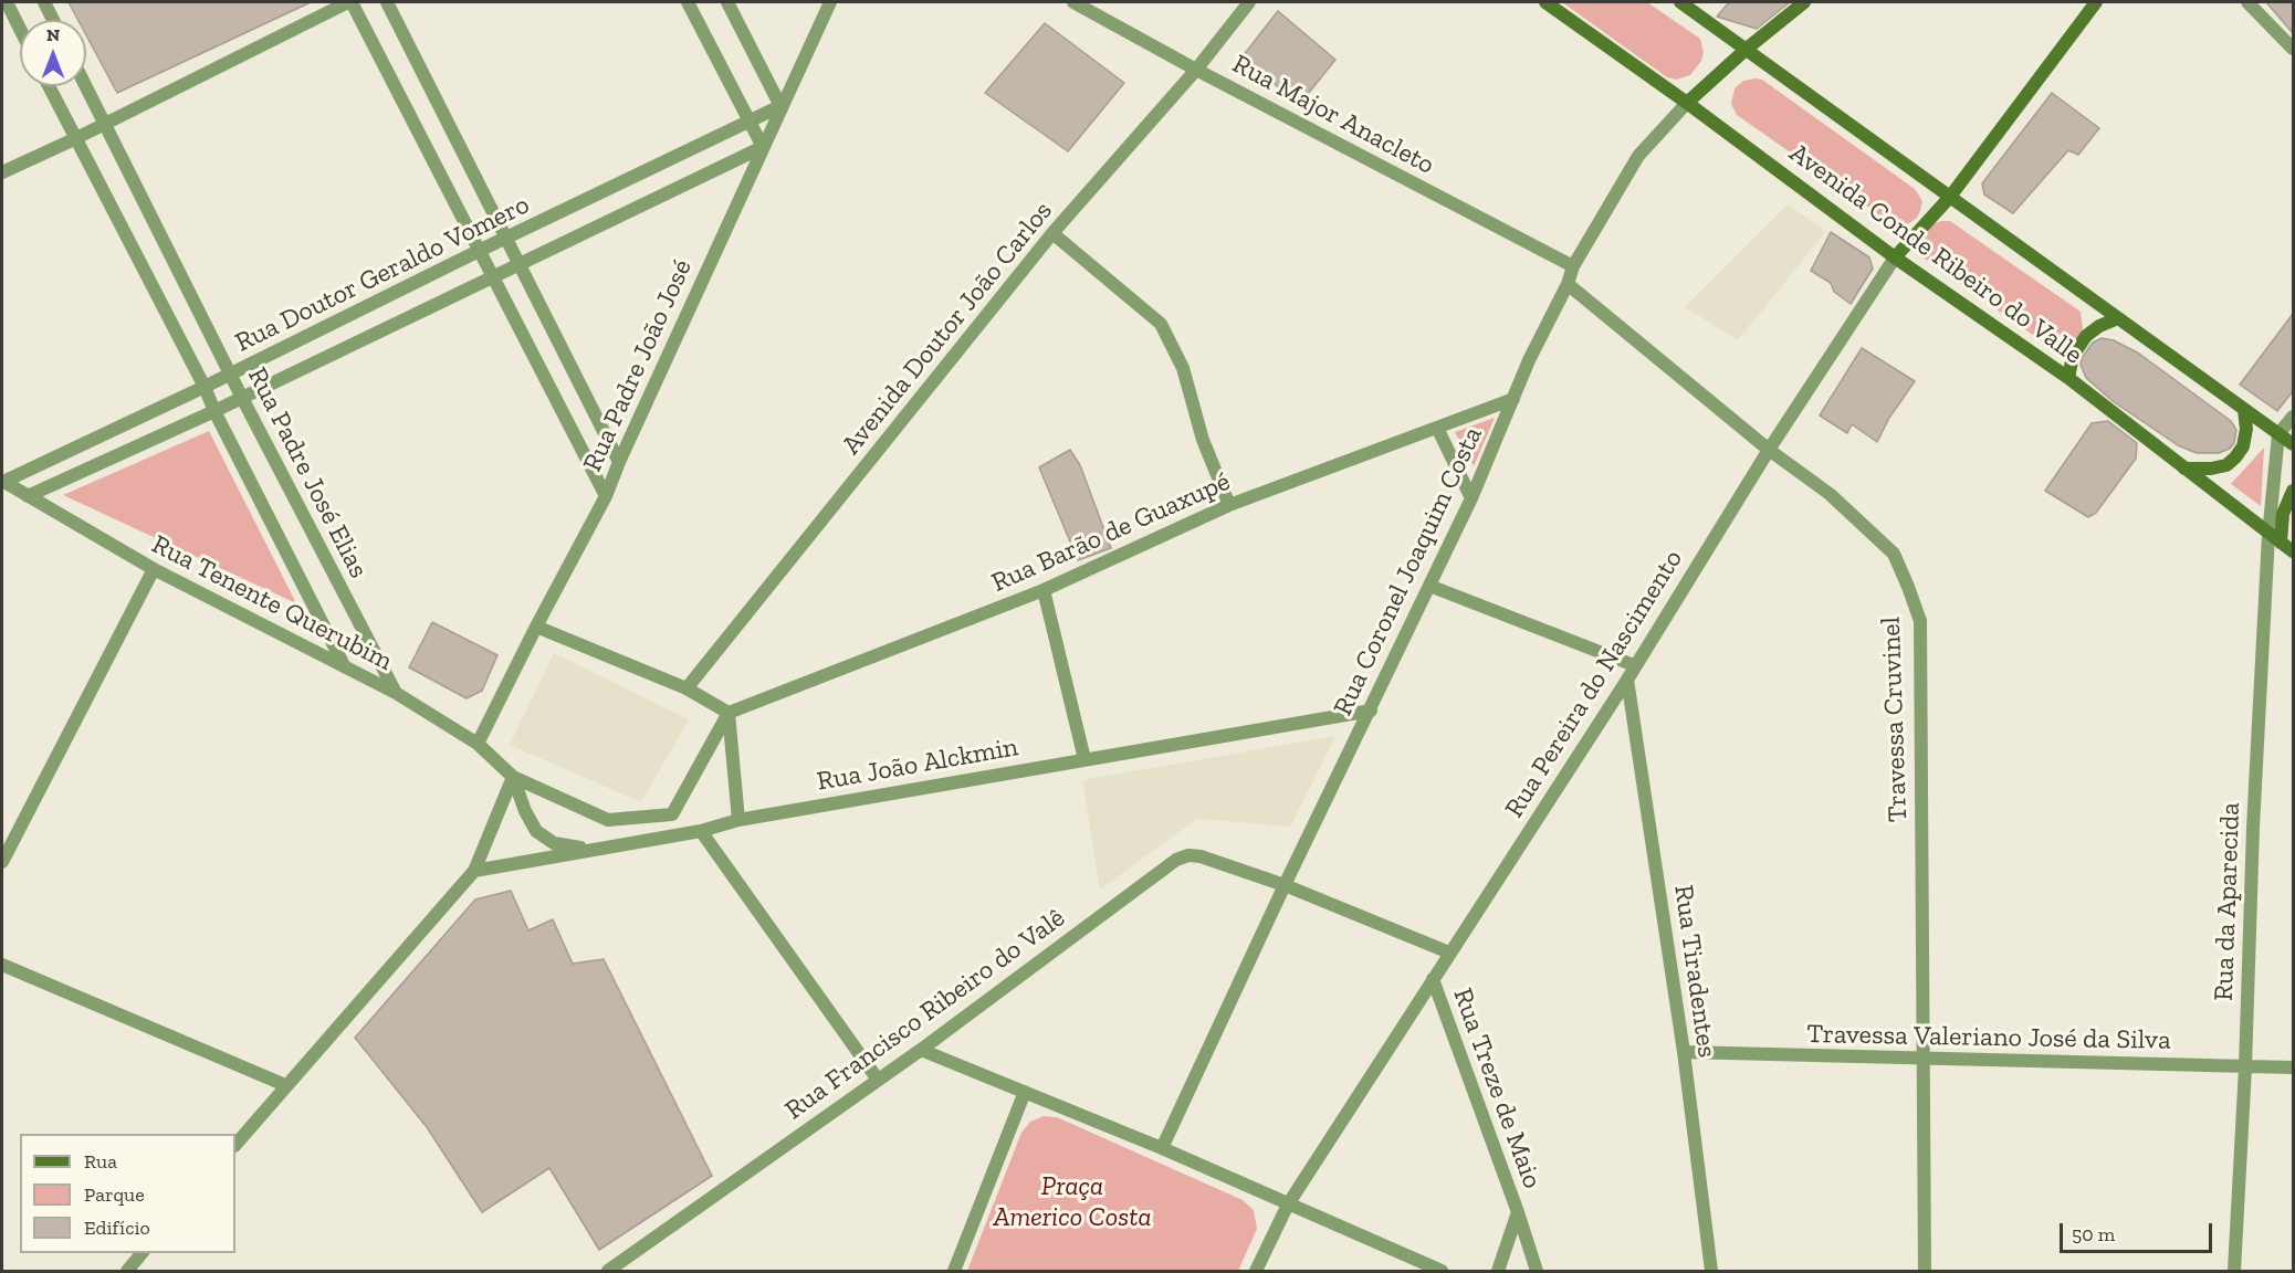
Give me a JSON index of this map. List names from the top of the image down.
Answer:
{
  "streets": {
    "main road": ["Avenida Conde Ribeiro do Valle", "Rua Coronel Joaquim Costa", "Rua Pereira do Nascimento"],
    "street": [
      "Rua Major Anacleto",
      "Rua Doutor Geraldo Vomero",
      "Avenida Doutor João Carlos",
      "Rua Padre João José",
      "Rua Padre José Elias",
      "Rua Barão de Guaxupé",
      "Rua Tenente Querubim",
      "Travessa Cruvinel",
      "Rua João Alckmin",
      "Rua da Aparecida",
      "Rua Tiradentes",
      "Rua Francisco Ribeiro do Valê",
      "Travessa Valeriano José da Silva",
      "Rua Treze de Maio"
    ]
  },
  "crossings": [
    ["Rua Major Anacleto", "Avenida Doutor João Carlos"],
    ["Rua Major Anacleto", "Rua Coronel Joaquim Costa"],
    ["Avenida Conde Ribeiro do Valle", "Rua Coronel Joaquim Costa"],
    ["Avenida Conde Ribeiro do Valle", "Rua Pereira do Nascimento"],
    ["Avenida Conde Ribeiro do Valle", "Rua da Aparecida"],
    ["Rua Doutor Geraldo Vomero", "Rua Padre João José"],
    ["Rua Doutor Geraldo Vomero", "Rua Padre José Elias"],
    ["Rua Doutor Geraldo Vomero", "Rua Tenente Querubim"],
    ["Rua Padre João José", "Rua Tenente Querubim"],
    ["Rua Padre José Elias", "Rua Tenente Querubim"],
    ["Rua Barão de Guaxupé", "Rua Coronel Joaquim Costa"],
    ["Rua Coronel Joaquim Costa", "Travessa Cruvinel"],
    ["Rua Coronel Joaquim Costa", "Rua João Alckmin"],
    ["Rua Coronel Joaquim Costa", "Rua Francisco Ribeiro do Valê"],
    ["Rua Pereira do Nascimento", "Travessa Cruvinel"],
    ["Rua Pereira do Nascimento", "Rua Tiradentes"],
    ["Rua Pereira do Nascimento", "Rua Francisco Ribeiro do Valê"],
    ["Rua Pereira do Nascimento", "Rua Treze de Maio"],
    ["Travessa Cruvinel", "Travessa Valeriano José da Silva"],
    ["Rua da Aparecida", "Travessa Valeriano José da Silva"],
    ["Rua Tiradentes", "Travessa Valeriano José da Silva"]
  ],
  "parks": ["Praça Americo Costa"],
  "legend": ["Rua", "Parque", "Edifício"],
  "scale_bar": "50 m",
  "north": "top"
}
